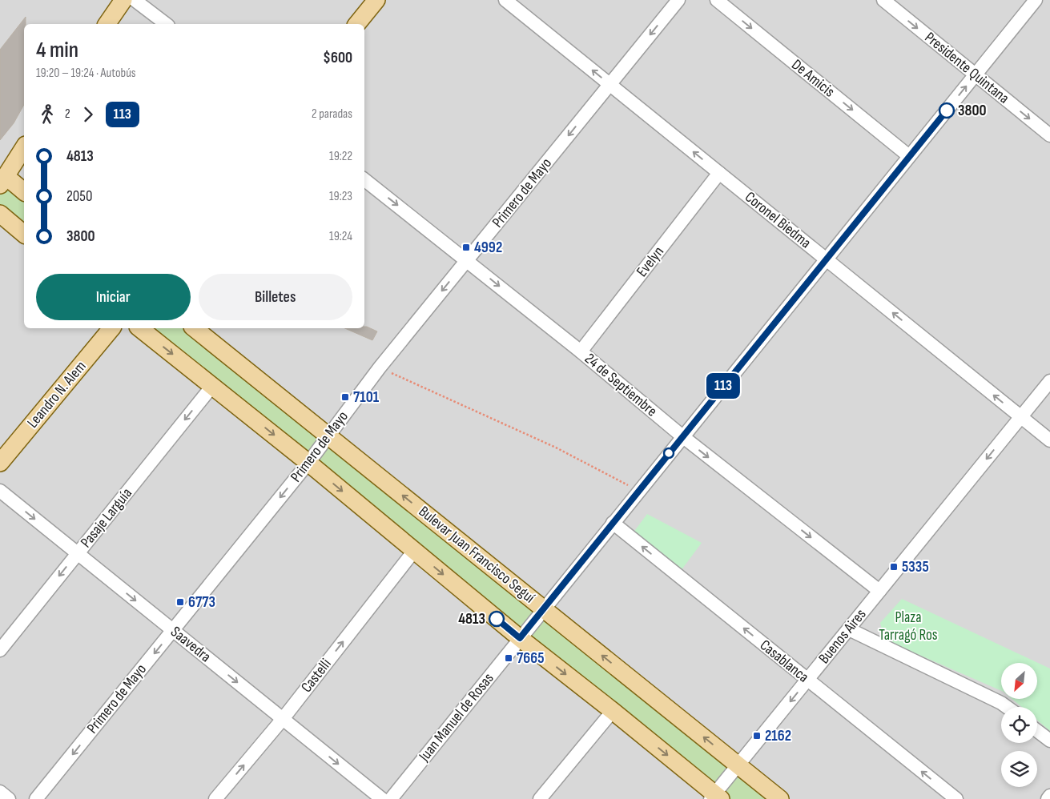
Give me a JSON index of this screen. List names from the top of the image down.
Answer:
{
  "streets": {
    "main road": ["Leandro N. Alem", "Bulevar Juan Francisco Seguí"],
    "street": [
      "Presidente Quintana",
      "De Amicis",
      "Primero de Mayo",
      "Coronel Biedma",
      "Evelyn",
      "24 de Septiembre",
      "Pasaje Larguía",
      "Buenos Aires",
      "Saavedra",
      "Casablanca",
      "Castelli",
      "Juan Manuel de Rosas"
    ]
  },
  "crossings": [
    ["Presidente Quintana", "Juan Manuel de Rosas"],
    ["De Amicis", "Juan Manuel de Rosas"],
    ["Primero de Mayo", "Coronel Biedma"],
    ["Primero de Mayo", "24 de Septiembre"],
    ["Primero de Mayo", "Bulevar Juan Francisco Seguí"],
    ["Primero de Mayo", "Saavedra"],
    ["Coronel Biedma", "Evelyn"],
    ["Coronel Biedma", "Buenos Aires"],
    ["Coronel Biedma", "Juan Manuel de Rosas"],
    ["Evelyn", "24 de Septiembre"],
    ["24 de Septiembre", "Buenos Aires"],
    ["24 de Septiembre", "Juan Manuel de Rosas"],
    ["Pasaje Larguía", "Saavedra"],
    ["Bulevar Juan Francisco Seguí", "Buenos Aires"],
    ["Bulevar Juan Francisco Seguí", "Juan Manuel de Rosas"],
    ["Buenos Aires", "Casablanca"],
    ["Saavedra", "Castelli"],
    ["Casablanca", "Juan Manuel de Rosas"]
  ],
  "one_way": [
    "Presidente Quintana",
    "De Amicis",
    "Primero de Mayo",
    "Coronel Biedma",
    "24 de Septiembre",
    "Pasaje Larguía",
    "Buenos Aires",
    "Saavedra",
    "Castelli"
  ],
  "parks": ["Plaza Tarragó Ros"],
  "places": {
    "other": ["3800", "4813"],
    "transit": [
      "4992",
      "7101",
      "5335",
      "6773",
      "7665",
      "2162"
    ]
  },
  "lines": ["bus line 113"],
  "north": "bottom left",
  "page": {
    "on_map": "113",
    "heading": ["4 min", "19:20 – 19:24 · Autobús", "$600"],
    "legs": ["2", "113", "2 paradas"],
    "list": [
      {
        "name": "4813",
        "value": "19:22"
      },
      {
        "name": "2050",
        "value": "19:23"
      },
      {
        "name": "3800",
        "value": "19:24"
      }
    ],
    "buttons": ["Iniciar", "Billetes"]
  }
}
